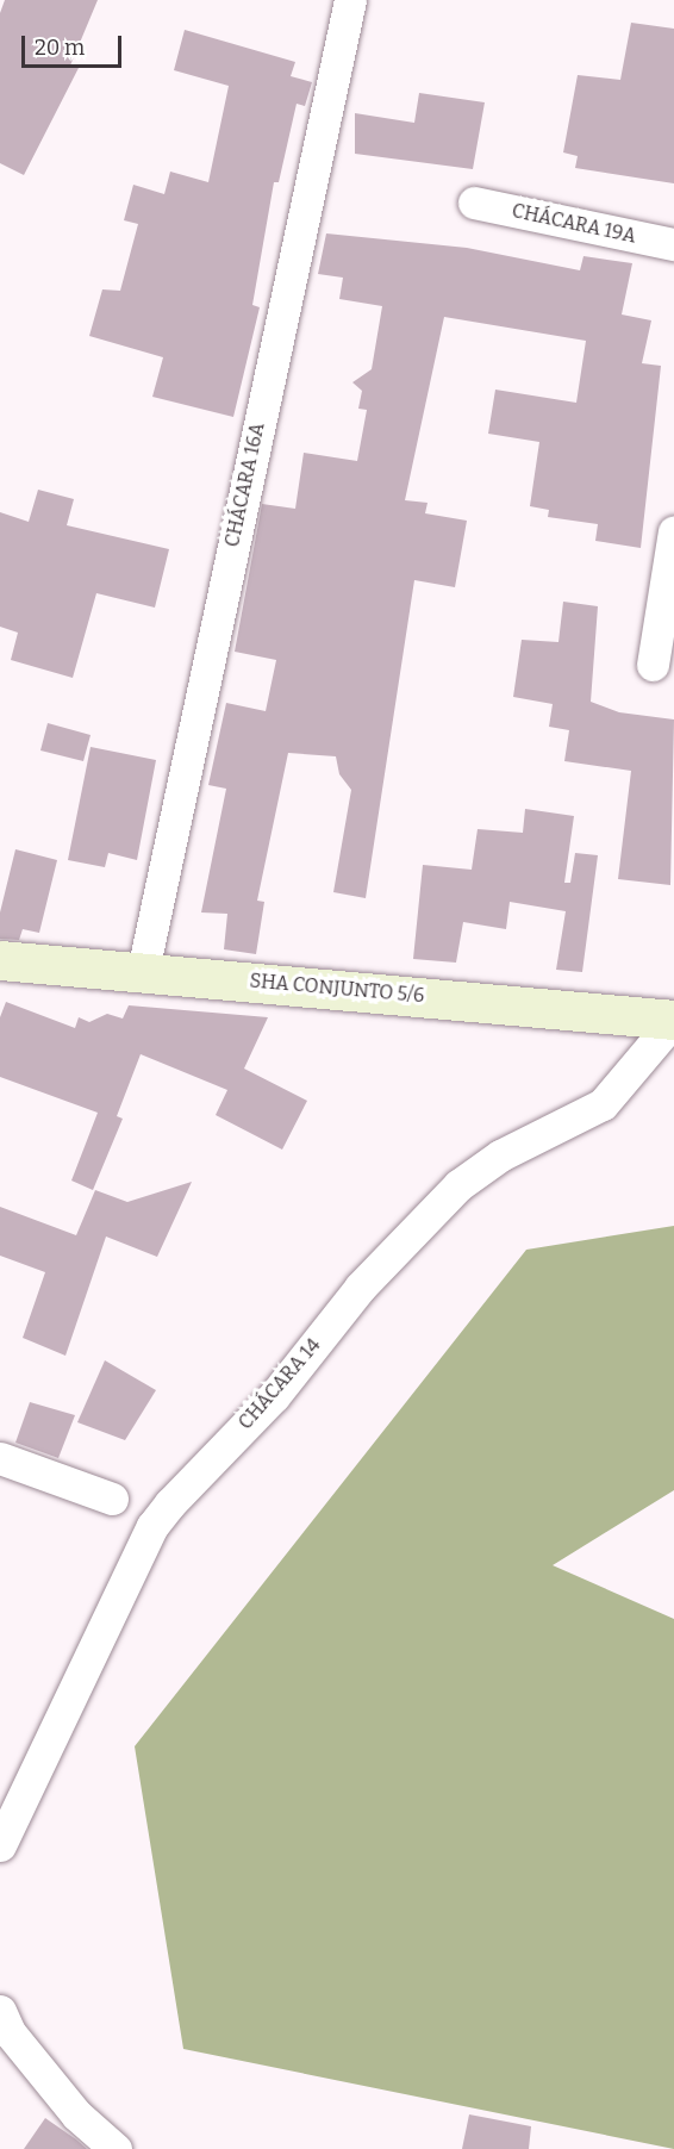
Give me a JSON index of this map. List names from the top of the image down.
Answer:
{
  "streets": {
    "street": [
      "CHÁCARA 19A",
      "CHÁCARA 16A",
      "SHA CONJUNTO 5/6",
      "CHÁCARA 14"
    ]
  },
  "crossings": [
    ["CHÁCARA 16A", "SHA CONJUNTO 5/6"],
    ["SHA CONJUNTO 5/6", "CHÁCARA 14"]
  ],
  "scale_bar": "20 m"
}
